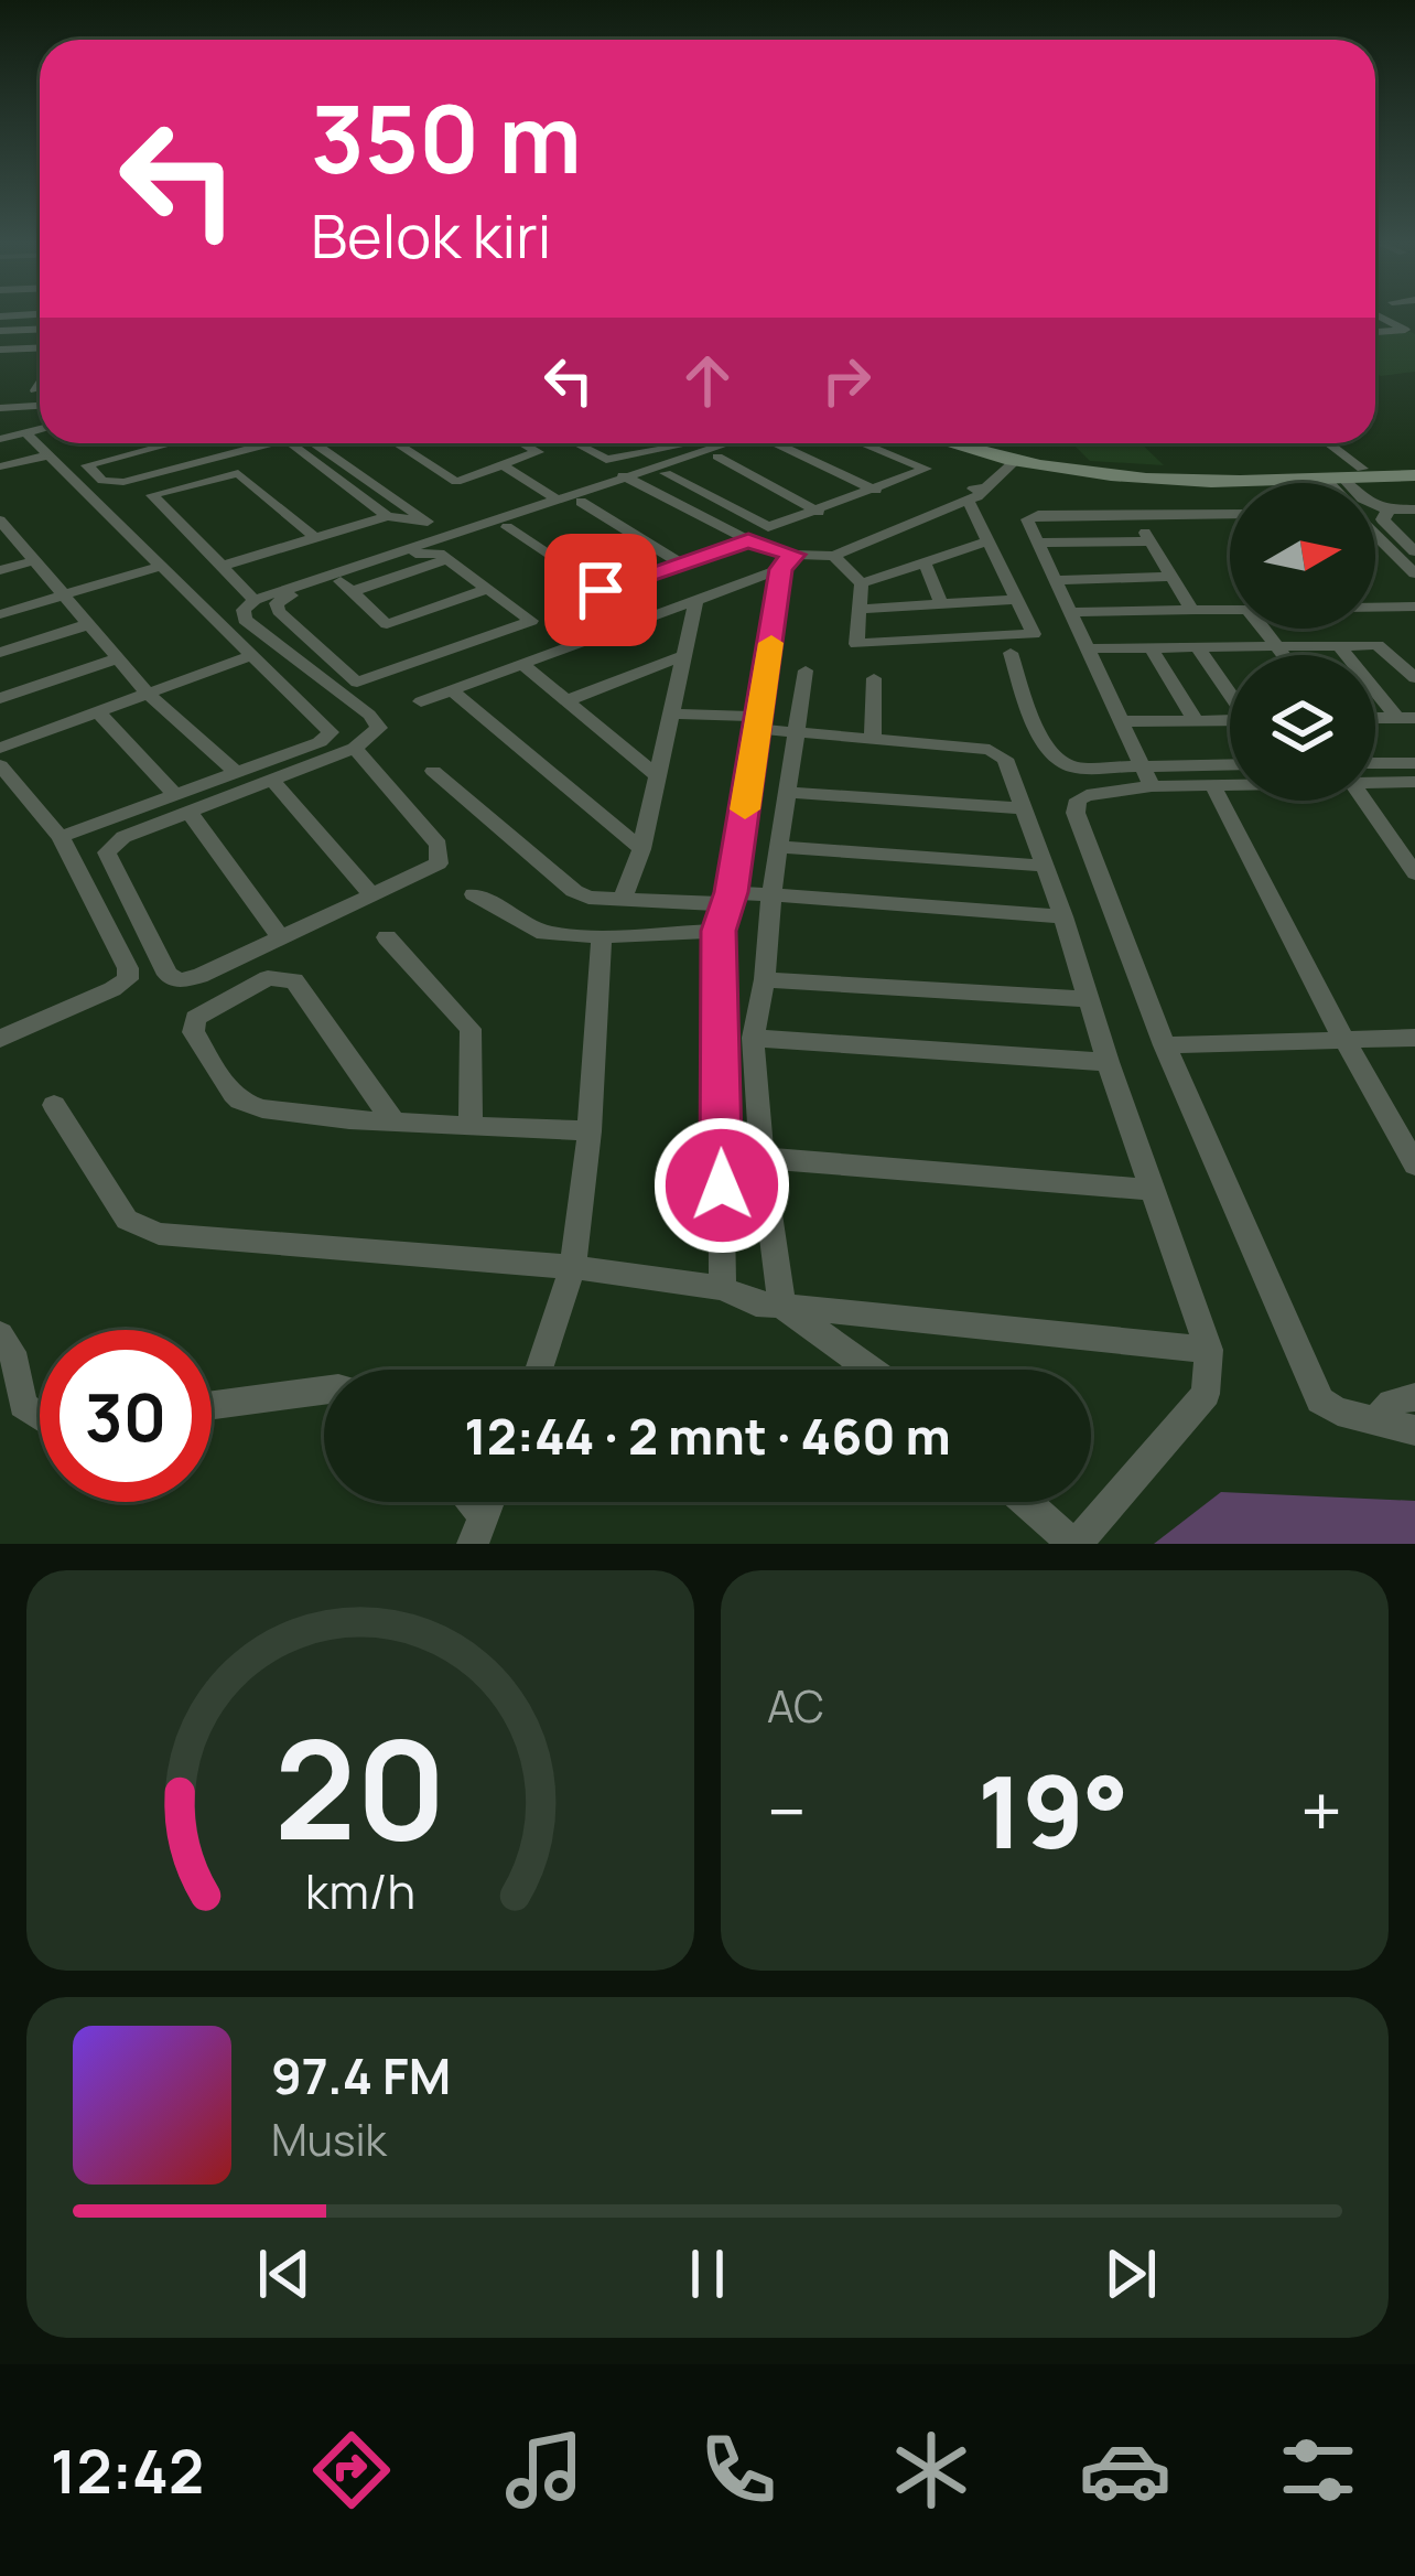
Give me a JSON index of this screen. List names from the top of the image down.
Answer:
{
  "north": "right",
  "page": {
    "turn": ["350 m", "Belok kiri"],
    "limit": "30",
    "trip": "12:44 · 2 mnt · 460 m",
    "tile": "AC",
    "heat": ["−", "19°", "+"],
    "song": ["97.4 FM", "Musik"],
    "tabs": "12:42",
    "gauge": ["20", "km/h"]
  }
}
